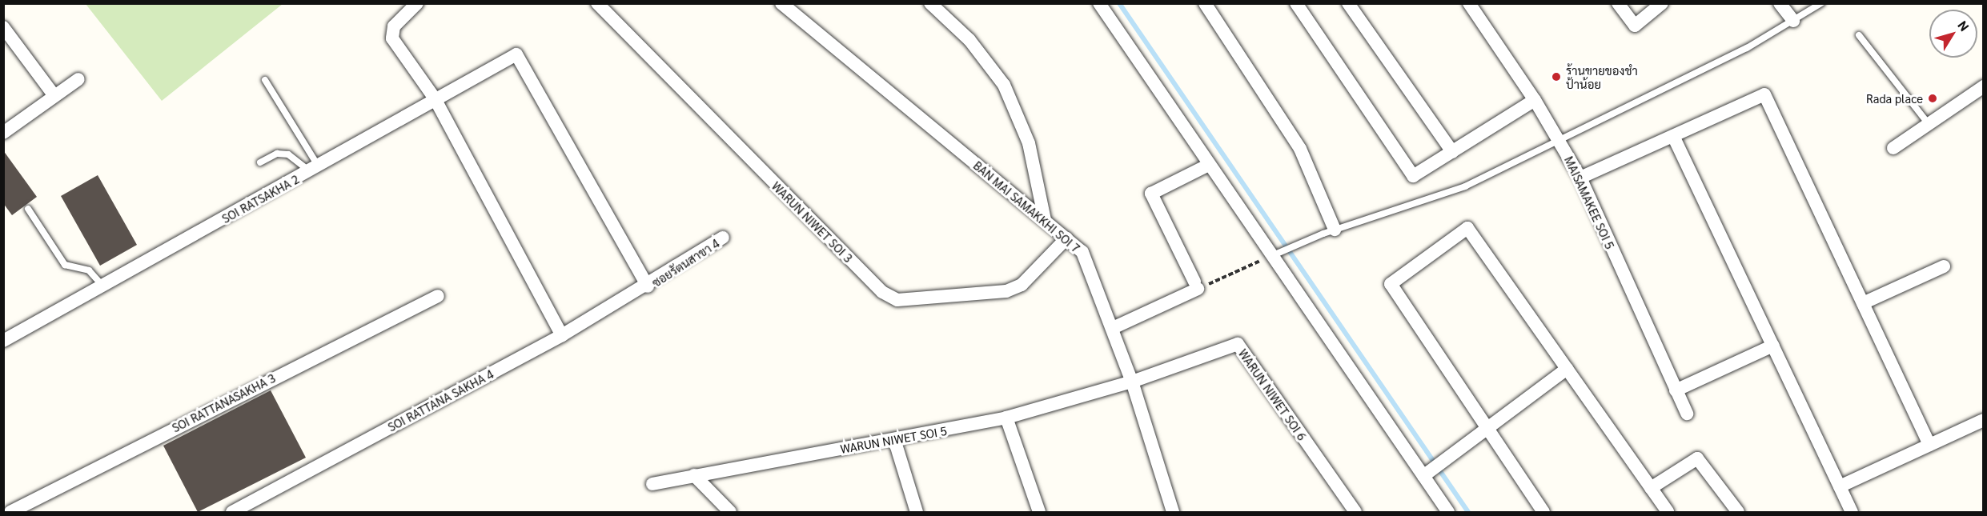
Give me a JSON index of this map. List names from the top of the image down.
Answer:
{
  "streets": {
    "street": [
      "SOI RATSAKHA 2",
      "MAISAMAKEE SOI 5",
      "BAN MAI SAMAKKHI SOI 7",
      "WARUN NIWET SOI 3",
      "ซอยรัตนสาขา 4",
      "WARUN NIWET SOI 6",
      "SOI RATTANA SAKHA 4",
      "SOI RATTANASAKHA 3",
      "WARUN NIWET SOI 5"
    ]
  },
  "crossings": [
    ["SOI RATSAKHA 2", "ซอยรัตนสาขา 4"],
    ["SOI RATSAKHA 2", "SOI RATTANA SAKHA 4"],
    ["BAN MAI SAMAKKHI SOI 7", "WARUN NIWET SOI 3"],
    ["BAN MAI SAMAKKHI SOI 7", "WARUN NIWET SOI 6"],
    ["BAN MAI SAMAKKHI SOI 7", "WARUN NIWET SOI 5"],
    ["ซอยรัตนสาขา 4", "SOI RATTANA SAKHA 4"],
    ["WARUN NIWET SOI 6", "WARUN NIWET SOI 5"]
  ],
  "places": ["ร้านขายของชำ ป้าน้อย", "Rada place"],
  "north": "top right"
}
